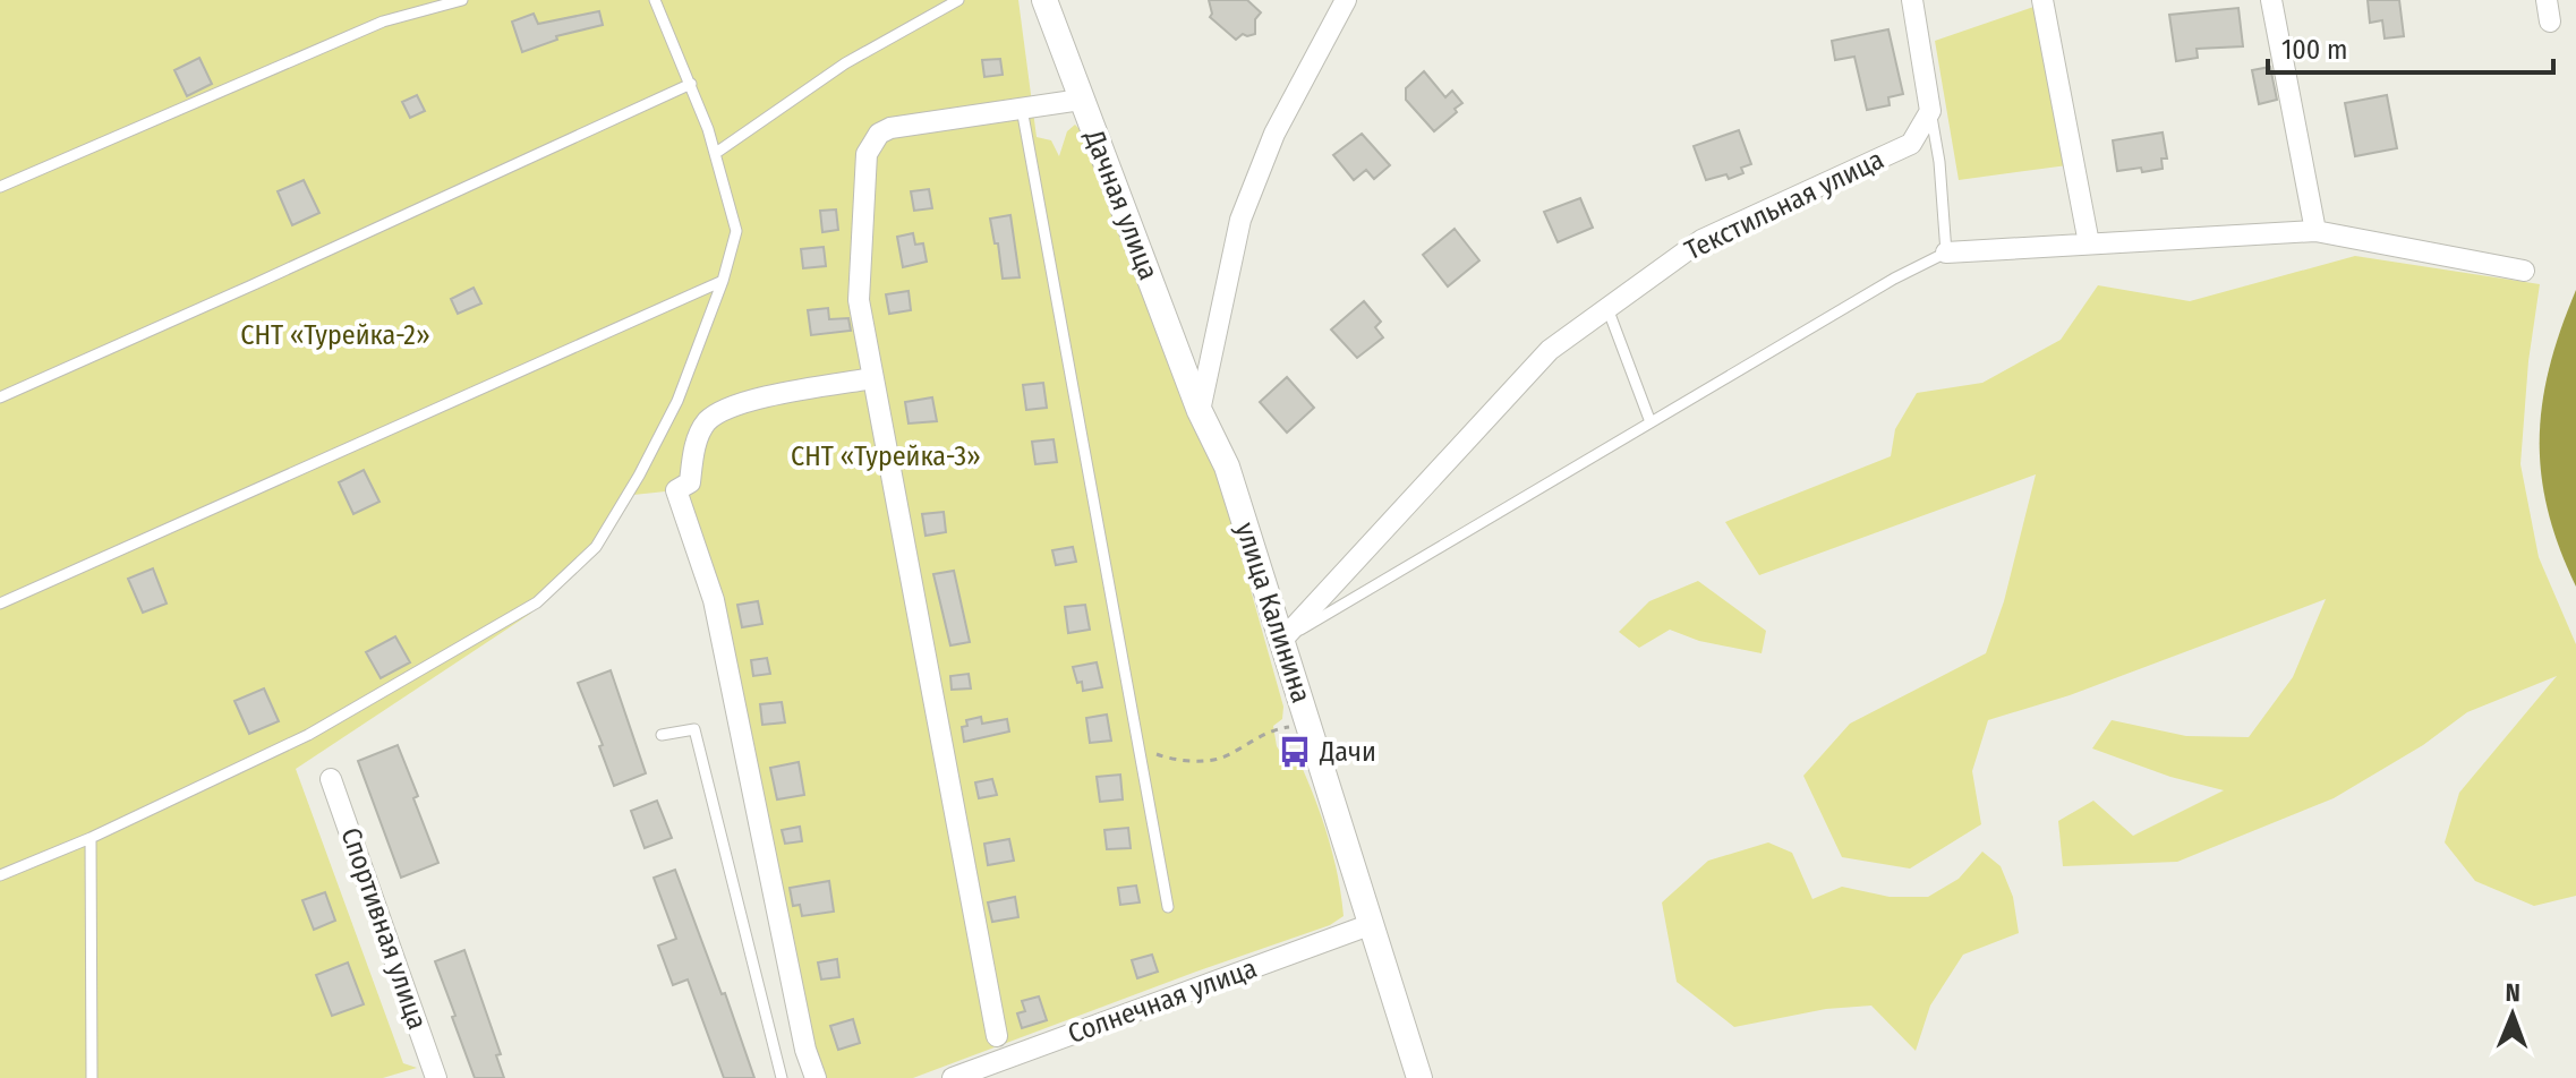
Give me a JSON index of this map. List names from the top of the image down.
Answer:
{
  "streets": {
    "street": [
      "Дачная улица",
      "Текстильная улица",
      "улица Калинина",
      "Спортивная улица",
      "Солнечная улица"
    ]
  },
  "crossings": [
    ["Дачная улица", "улица Калинина"],
    ["Текстильная улица", "улица Калинина"],
    ["улица Калинина", "Солнечная улица"]
  ],
  "parks": ["СНТ «Турейка-2»", "СНТ «Турейка-3»"],
  "places": {
    "bus stop": ["Дачи"]
  },
  "scale_bar": "100 m",
  "north": "top"
}
